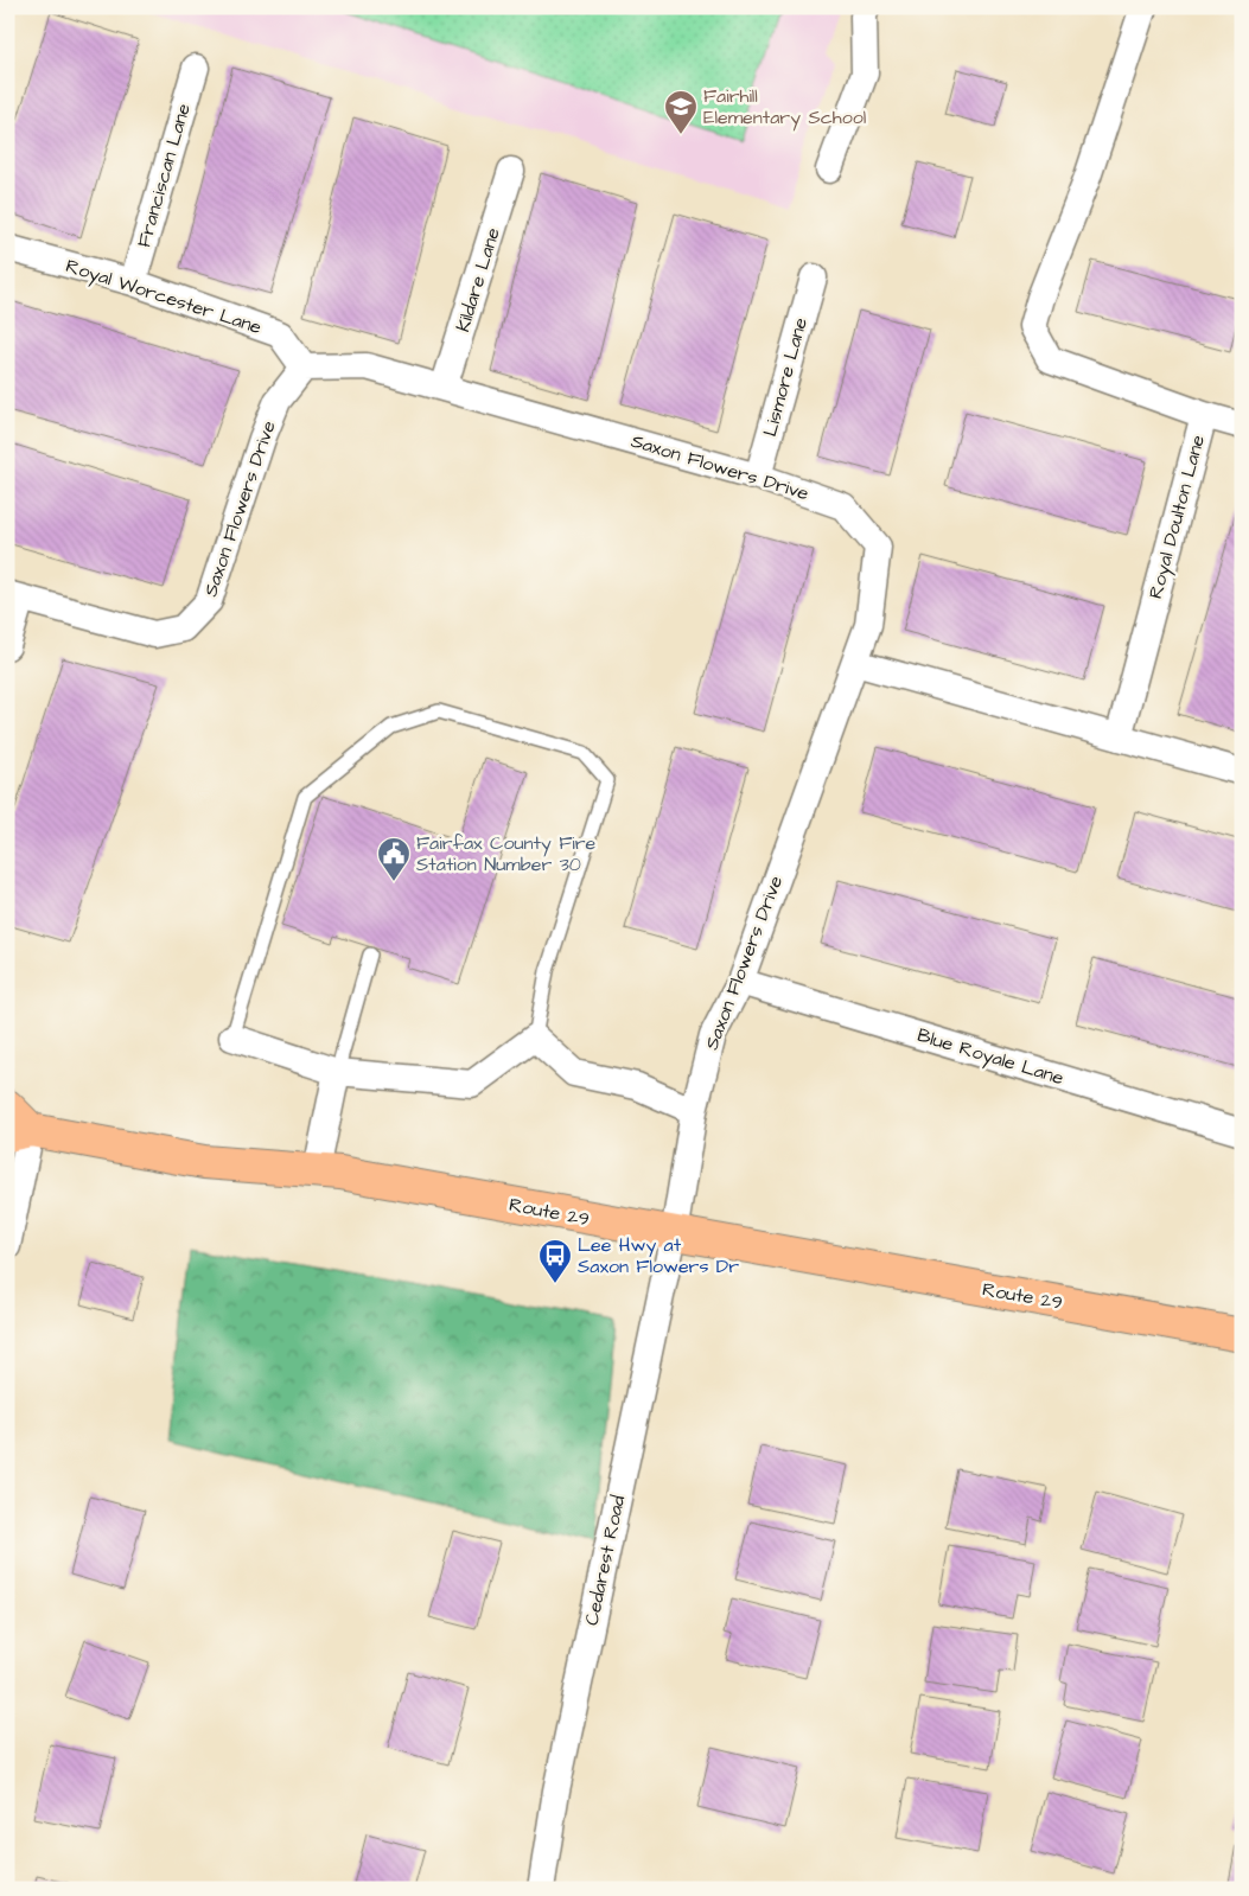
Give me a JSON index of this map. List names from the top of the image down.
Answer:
{
  "streets": {
    "main road": ["Route 29"],
    "street": [
      "Franciscan Lane",
      "Kildare Lane",
      "Royal Worcester Lane",
      "Lismore Lane",
      "Saxon Flowers Drive",
      "Royal Doulton Lane",
      "Blue Royale Lane",
      "Cedarest Road"
    ]
  },
  "crossings": [
    ["Franciscan Lane", "Royal Worcester Lane"],
    ["Kildare Lane", "Saxon Flowers Drive"],
    ["Royal Worcester Lane", "Saxon Flowers Drive"],
    ["Lismore Lane", "Saxon Flowers Drive"],
    ["Saxon Flowers Drive", "Blue Royale Lane"],
    ["Saxon Flowers Drive", "Route 29"],
    ["Saxon Flowers Drive", "Cedarest Road"],
    ["Route 29", "Cedarest Road"]
  ],
  "places": {
    "school or university": ["Fairhill Elementary School"],
    "public building": ["Fairfax County Fire Station Number 30"],
    "bus stop": ["Lee Hwy at Saxon Flowers Dr"]
  }
}
